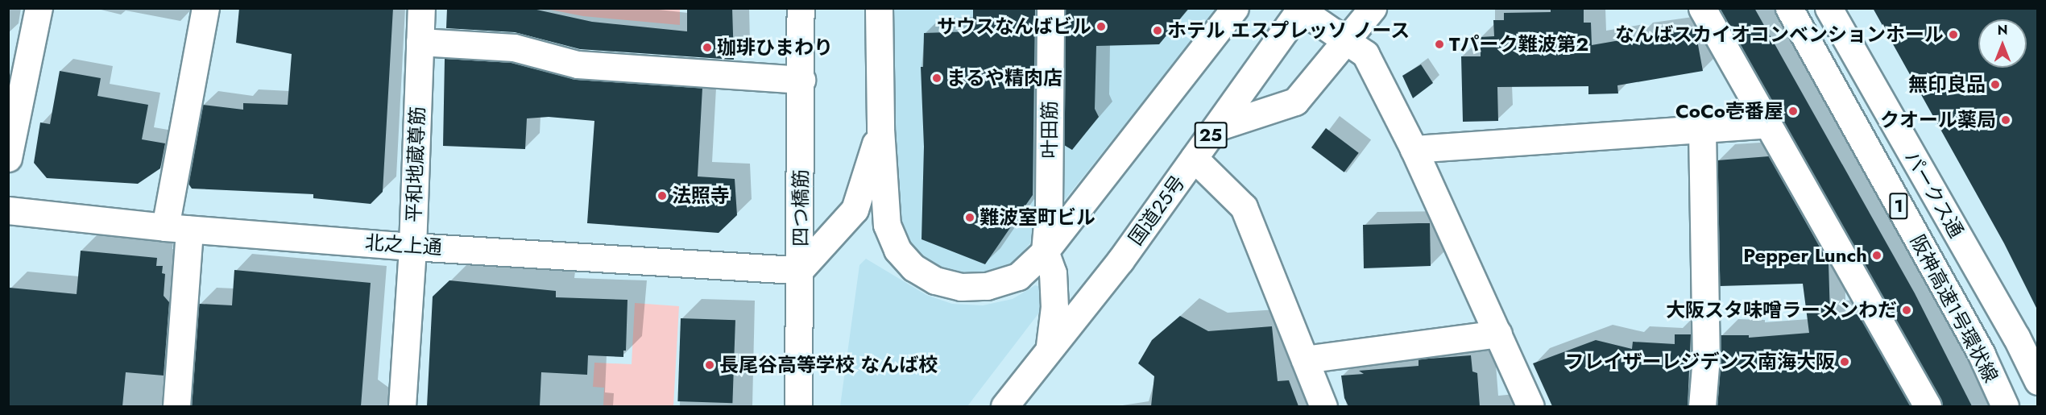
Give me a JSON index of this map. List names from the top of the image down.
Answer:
{
  "streets": {
    "main road": [
      "叶田筋",
      "25",
      "平和地蔵尊筋",
      "パークス通",
      "1",
      "四つ橋筋",
      "国道25号",
      "北之上通",
      "阪神高速1号環状線"
    ]
  },
  "crossings": [
    ["平和地蔵尊筋", "北之上通"],
    ["四つ橋筋", "北之上通"]
  ],
  "places": [
    "サウスなんばビル",
    "ホテル エスプレッソ ノース",
    "なんばスカイオコンベンションホール",
    "Tパーク難波第2",
    "珈琲ひまわり",
    "まるや精肉店",
    "無印良品",
    "CoCo壱番屋",
    "クオール薬局",
    "法照寺",
    "難波室町ビル",
    "Pepper Lunch",
    "大阪スタ味噌ラーメンわだ",
    "フレイザーレジデンス南海大阪",
    "長尾谷高等学校 なんば校"
  ],
  "north": "top"
}
